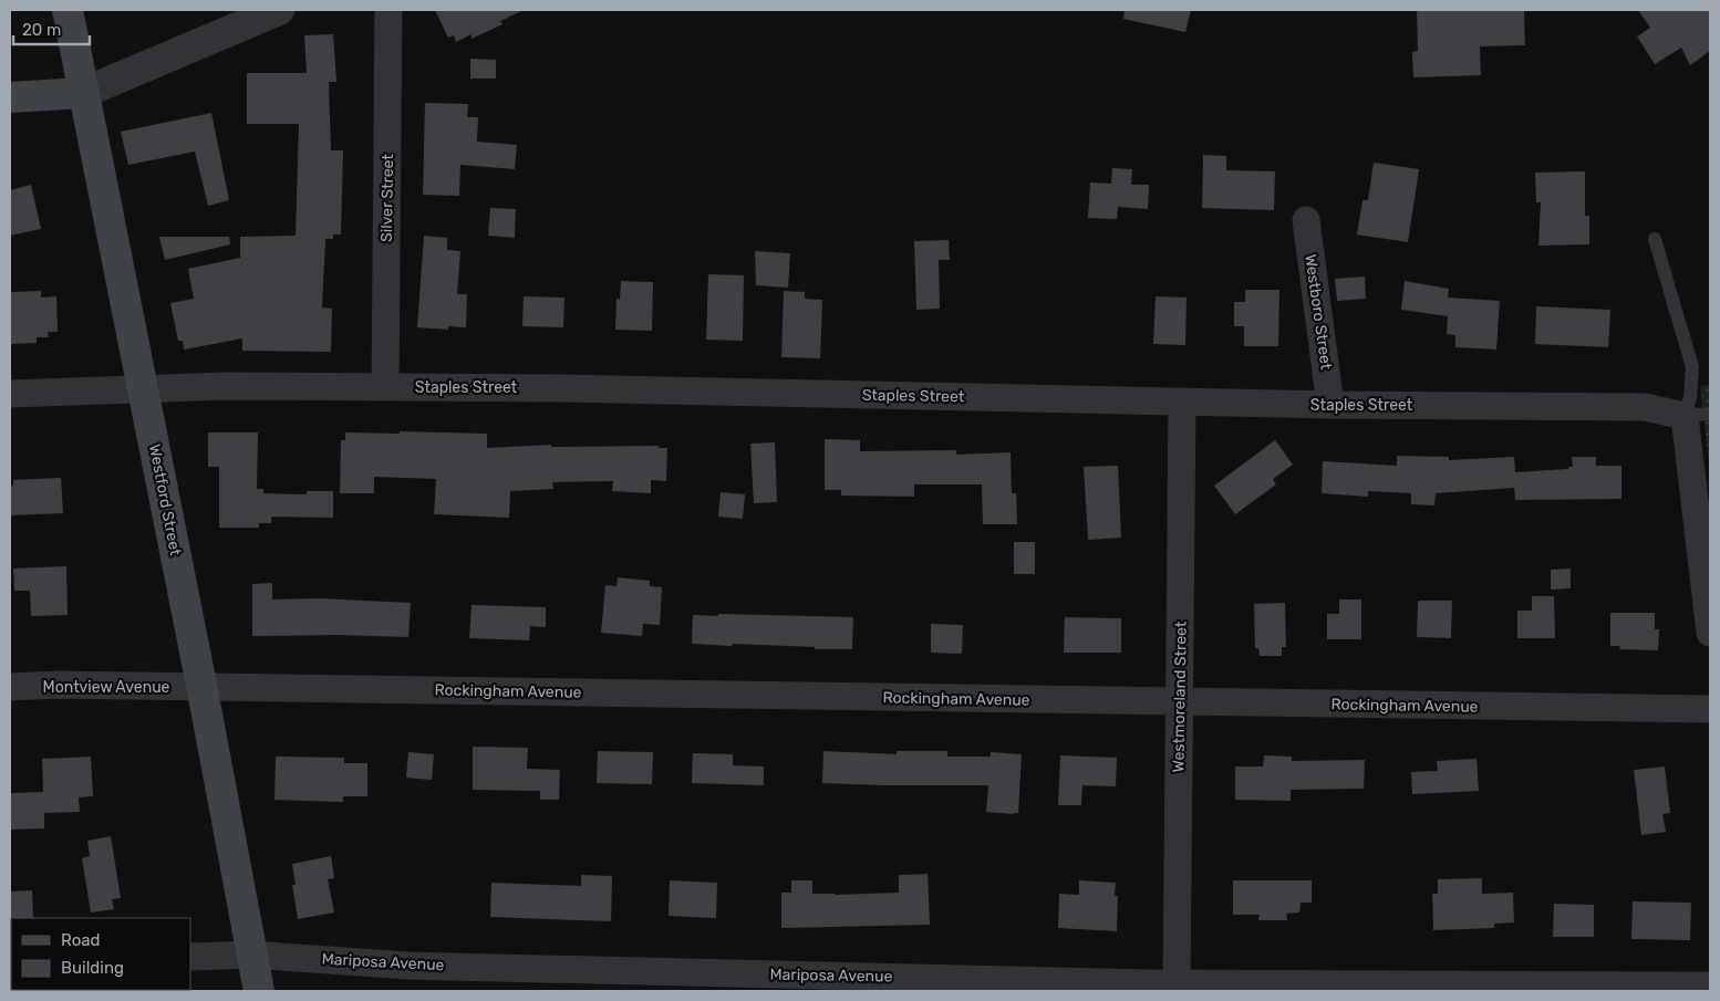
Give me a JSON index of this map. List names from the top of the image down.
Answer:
{
  "streets": {
    "main road": ["Westford Street"],
    "street": [
      "Silver Street",
      "Westboro Street",
      "Staples Street",
      "Montview Avenue",
      "Rockingham Avenue",
      "Westmoreland Street",
      "Mariposa Avenue"
    ]
  },
  "crossings": [
    ["Silver Street", "Staples Street"],
    ["Westboro Street", "Staples Street"],
    ["Staples Street", "Westford Street"],
    ["Staples Street", "Westmoreland Street"],
    ["Westford Street", "Montview Avenue"],
    ["Westford Street", "Rockingham Avenue"],
    ["Westford Street", "Mariposa Avenue"],
    ["Montview Avenue", "Rockingham Avenue"],
    ["Rockingham Avenue", "Westmoreland Street"],
    ["Westmoreland Street", "Mariposa Avenue"]
  ],
  "legend": ["Road", "Building"],
  "scale_bar": "20 m"
}
